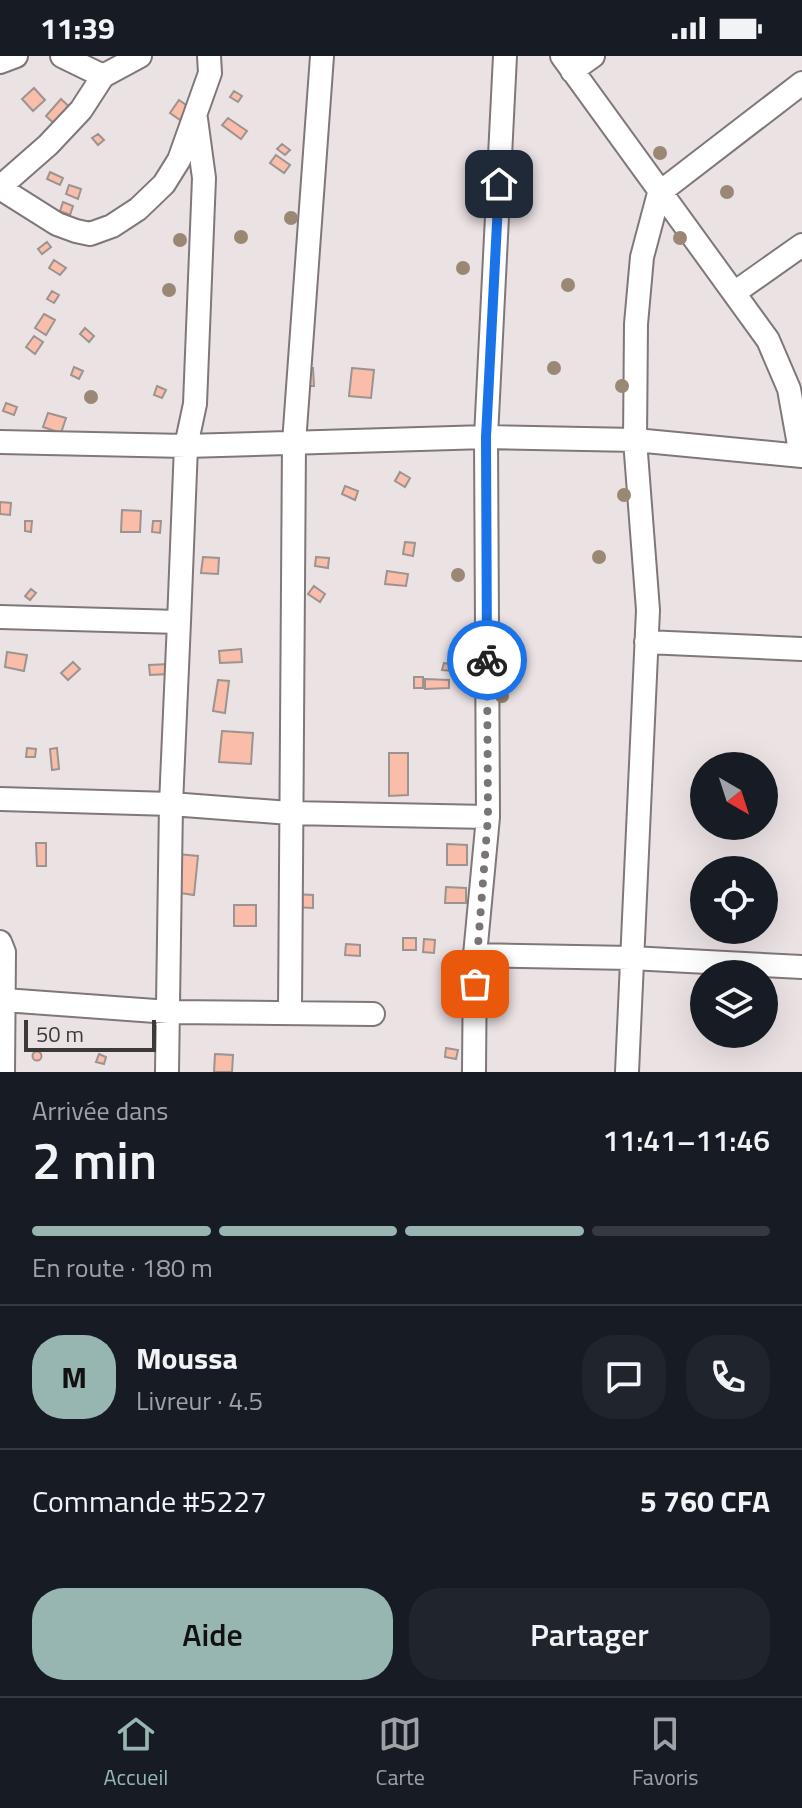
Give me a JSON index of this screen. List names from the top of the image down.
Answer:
{
  "scale_bar": "50 m",
  "north": "bottom right",
  "page": {
    "status": "11:39",
    "scale": "50 m",
    "heading": ["2 min", "Arrivée dans", "11:41–11:46"],
    "panel": [
      "Moussa",
      "Livreur · 4.5",
      "Commande #5227",
      "5 760 CFA"
    ],
    "bar": "En route · 180 m",
    "round": "M",
    "buttons": ["Aide", "Partager"],
    "tabs": ["Accueil", "Carte", "Favoris"]
  }
}
